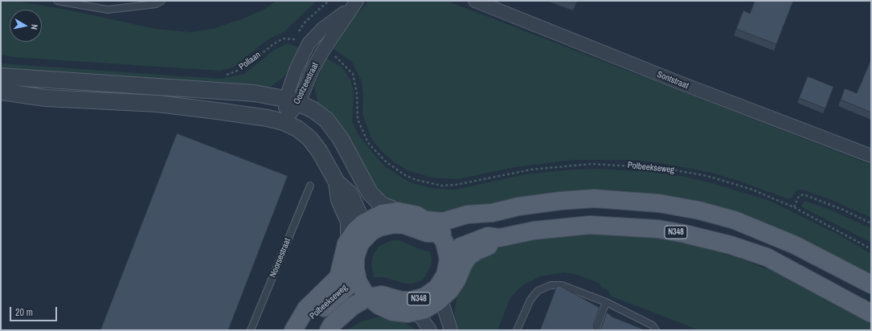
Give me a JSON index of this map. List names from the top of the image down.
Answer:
{
  "streets": {
    "main road": ["Polbeekseweg", "N348"],
    "street": ["Sontstraat", "Oostzeestraat"],
    "lane": ["Noorsestraat"],
    "path": ["Pollaan"]
  },
  "crossings": [
    ["Pollaan", "Oostzeestraat"],
    ["Oostzeestraat", "Polbeekseweg"],
    ["Polbeekseweg", "N348"]
  ],
  "scale_bar": "20 m",
  "north": "right"
}
